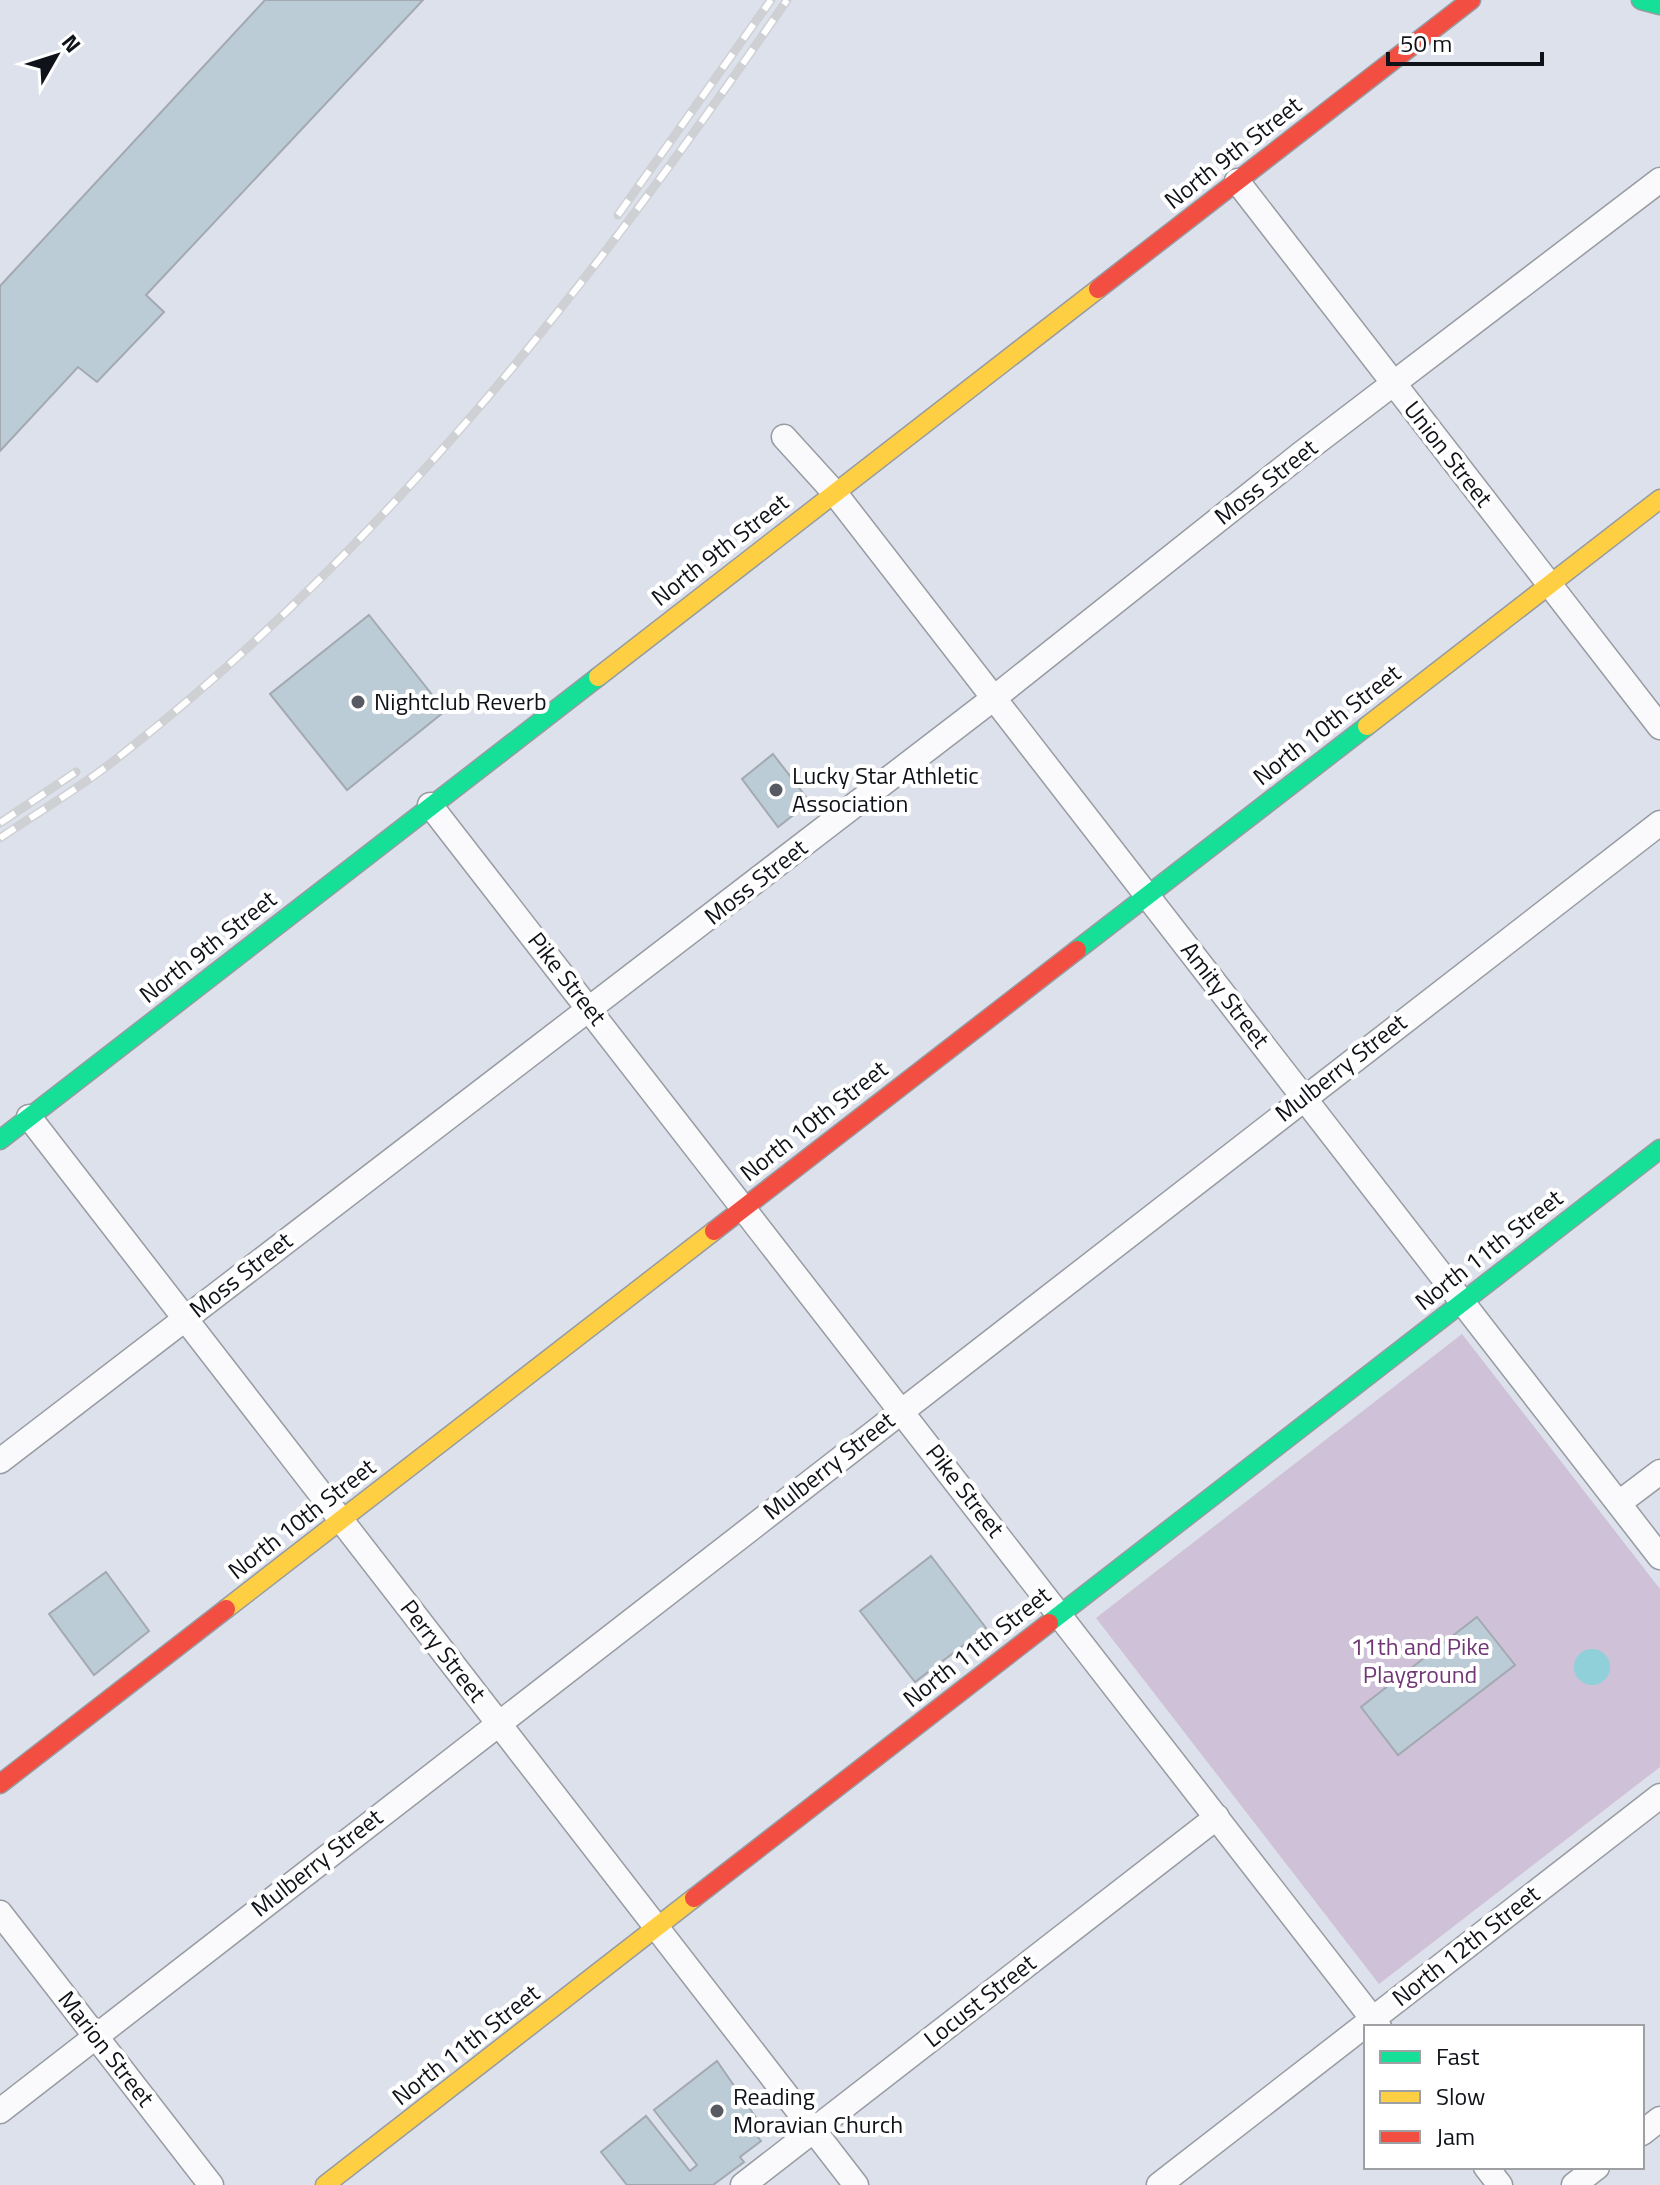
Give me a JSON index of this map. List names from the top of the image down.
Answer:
{
  "streets": {
    "street": [
      "North 9th Street",
      "Union Street",
      "Moss Street",
      "North 10th Street",
      "Pike Street",
      "Amity Street",
      "Mulberry Street",
      "North 11th Street",
      "Perry Street",
      "North 12th Street",
      "Locust Street",
      "Marion Street"
    ]
  },
  "crossings": [
    ["North 9th Street", "Union Street"],
    ["North 9th Street", "Pike Street"],
    ["North 9th Street", "Amity Street"],
    ["North 9th Street", "Perry Street"],
    ["Union Street", "Moss Street"],
    ["Union Street", "North 10th Street"],
    ["Moss Street", "Pike Street"],
    ["Moss Street", "Amity Street"],
    ["Moss Street", "Perry Street"],
    ["North 10th Street", "Pike Street"],
    ["North 10th Street", "Amity Street"],
    ["North 10th Street", "Perry Street"],
    ["Pike Street", "Mulberry Street"],
    ["Pike Street", "North 11th Street"],
    ["Pike Street", "North 12th Street"],
    ["Pike Street", "Locust Street"],
    ["Amity Street", "Mulberry Street"],
    ["Amity Street", "North 11th Street"],
    ["Mulberry Street", "Perry Street"],
    ["Mulberry Street", "Marion Street"],
    ["North 11th Street", "Perry Street"],
    ["Perry Street", "Locust Street"]
  ],
  "parks": ["11th and Pike Playground"],
  "places": ["Nightclub Reverb", "Lucky Star Athletic Association", "Reading Moravian Church"],
  "legend": ["Fast", "Slow", "Jam"],
  "scale_bar": "50 m",
  "north": "top right"
}
